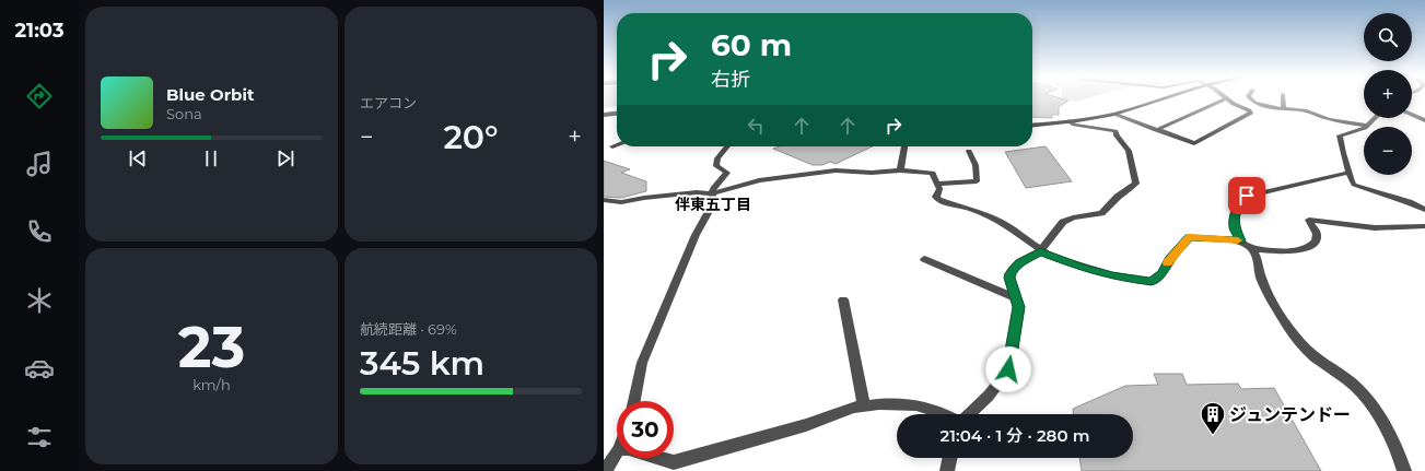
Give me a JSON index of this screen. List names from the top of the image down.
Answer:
{
  "districts": ["伴東五丁目"],
  "places": {
    "building": ["ジュンテンドー"]
  },
  "page": {
    "tabs": "21:03",
    "tile": [
      "エアコン",
      ["23", "km/h"],
      ["航続距離 · 69%", "345 km"]
    ],
    "map_buttons": ["+", "−"],
    "turn": ["60 m", "右折"],
    "song": ["Blue Orbit", "Sona"],
    "heat": ["−", "20°", "+"],
    "limit": "30",
    "trip": "21:04 · 1 分 · 280 m"
  }
}
